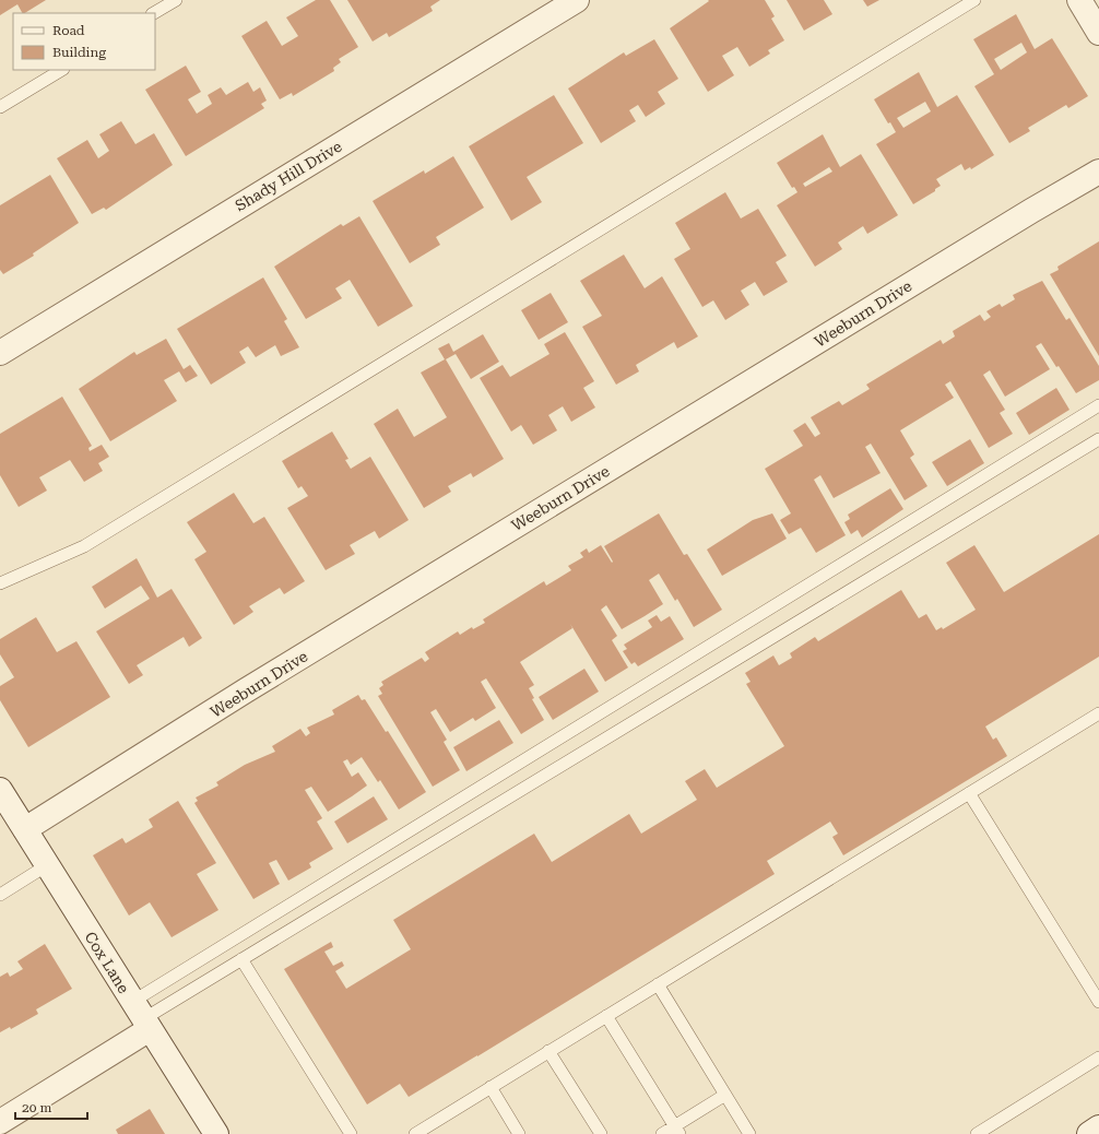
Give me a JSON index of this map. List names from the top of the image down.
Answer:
{
  "streets": {
    "street": ["Shady Hill Drive", "Weeburn Drive", "Cox Lane"]
  },
  "crossings": [
    ["Weeburn Drive", "Cox Lane"]
  ],
  "legend": ["Road", "Building"],
  "scale_bar": "20 m"
}
